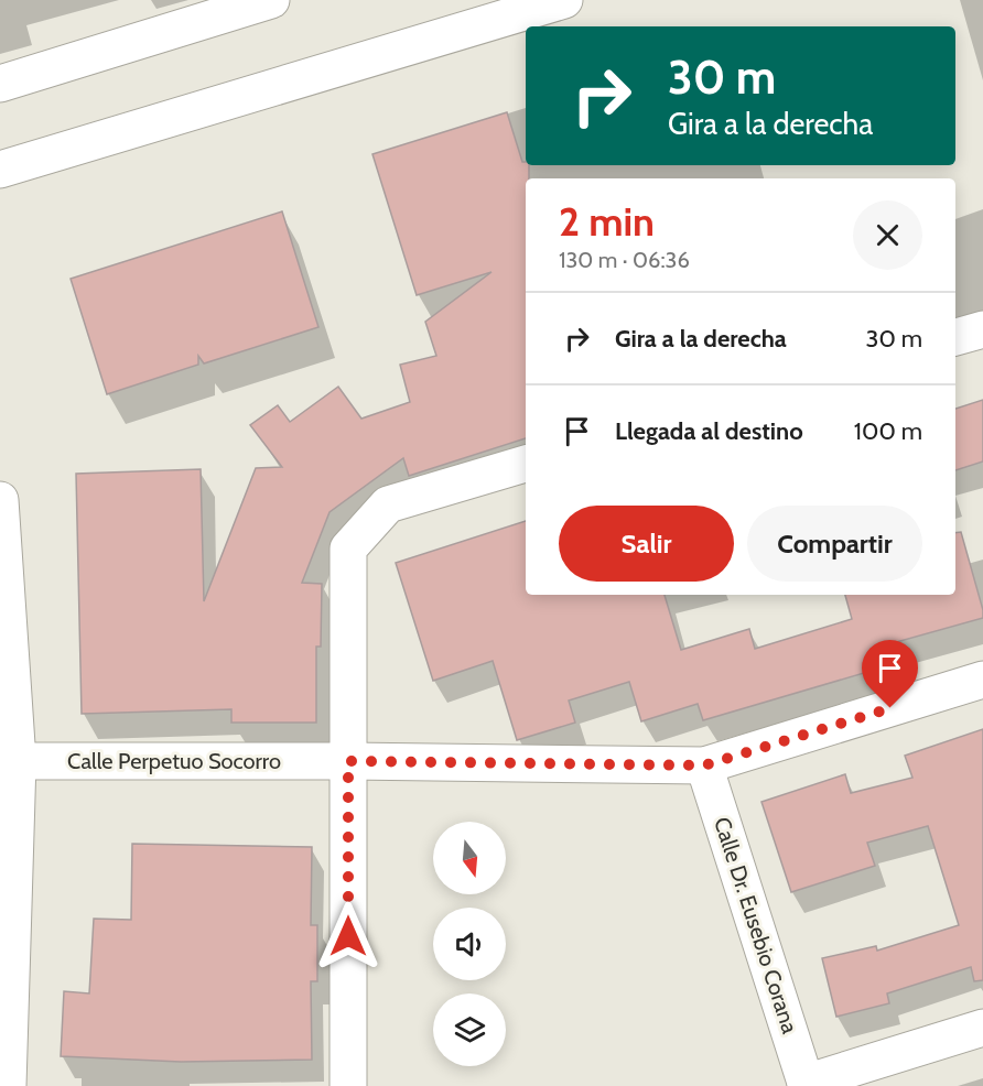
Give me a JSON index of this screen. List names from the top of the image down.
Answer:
{
  "streets": {
    "street": ["Calle Perpetuo Socorro", "Calle Dr. Eusebio Corana"]
  },
  "crossings": [
    ["Calle Perpetuo Socorro", "Calle Dr. Eusebio Corana"]
  ],
  "north": "bottom",
  "page": {
    "turn": ["30 m", "Gira a la derecha"],
    "heading": ["2 min", "130 m · 06:36"],
    "list": [
      {
        "name": "Gira a la derecha",
        "value": "30 m"
      },
      {
        "name": "Llegada al destino",
        "value": "100 m"
      }
    ],
    "buttons": ["Salir", "Compartir"]
  }
}
